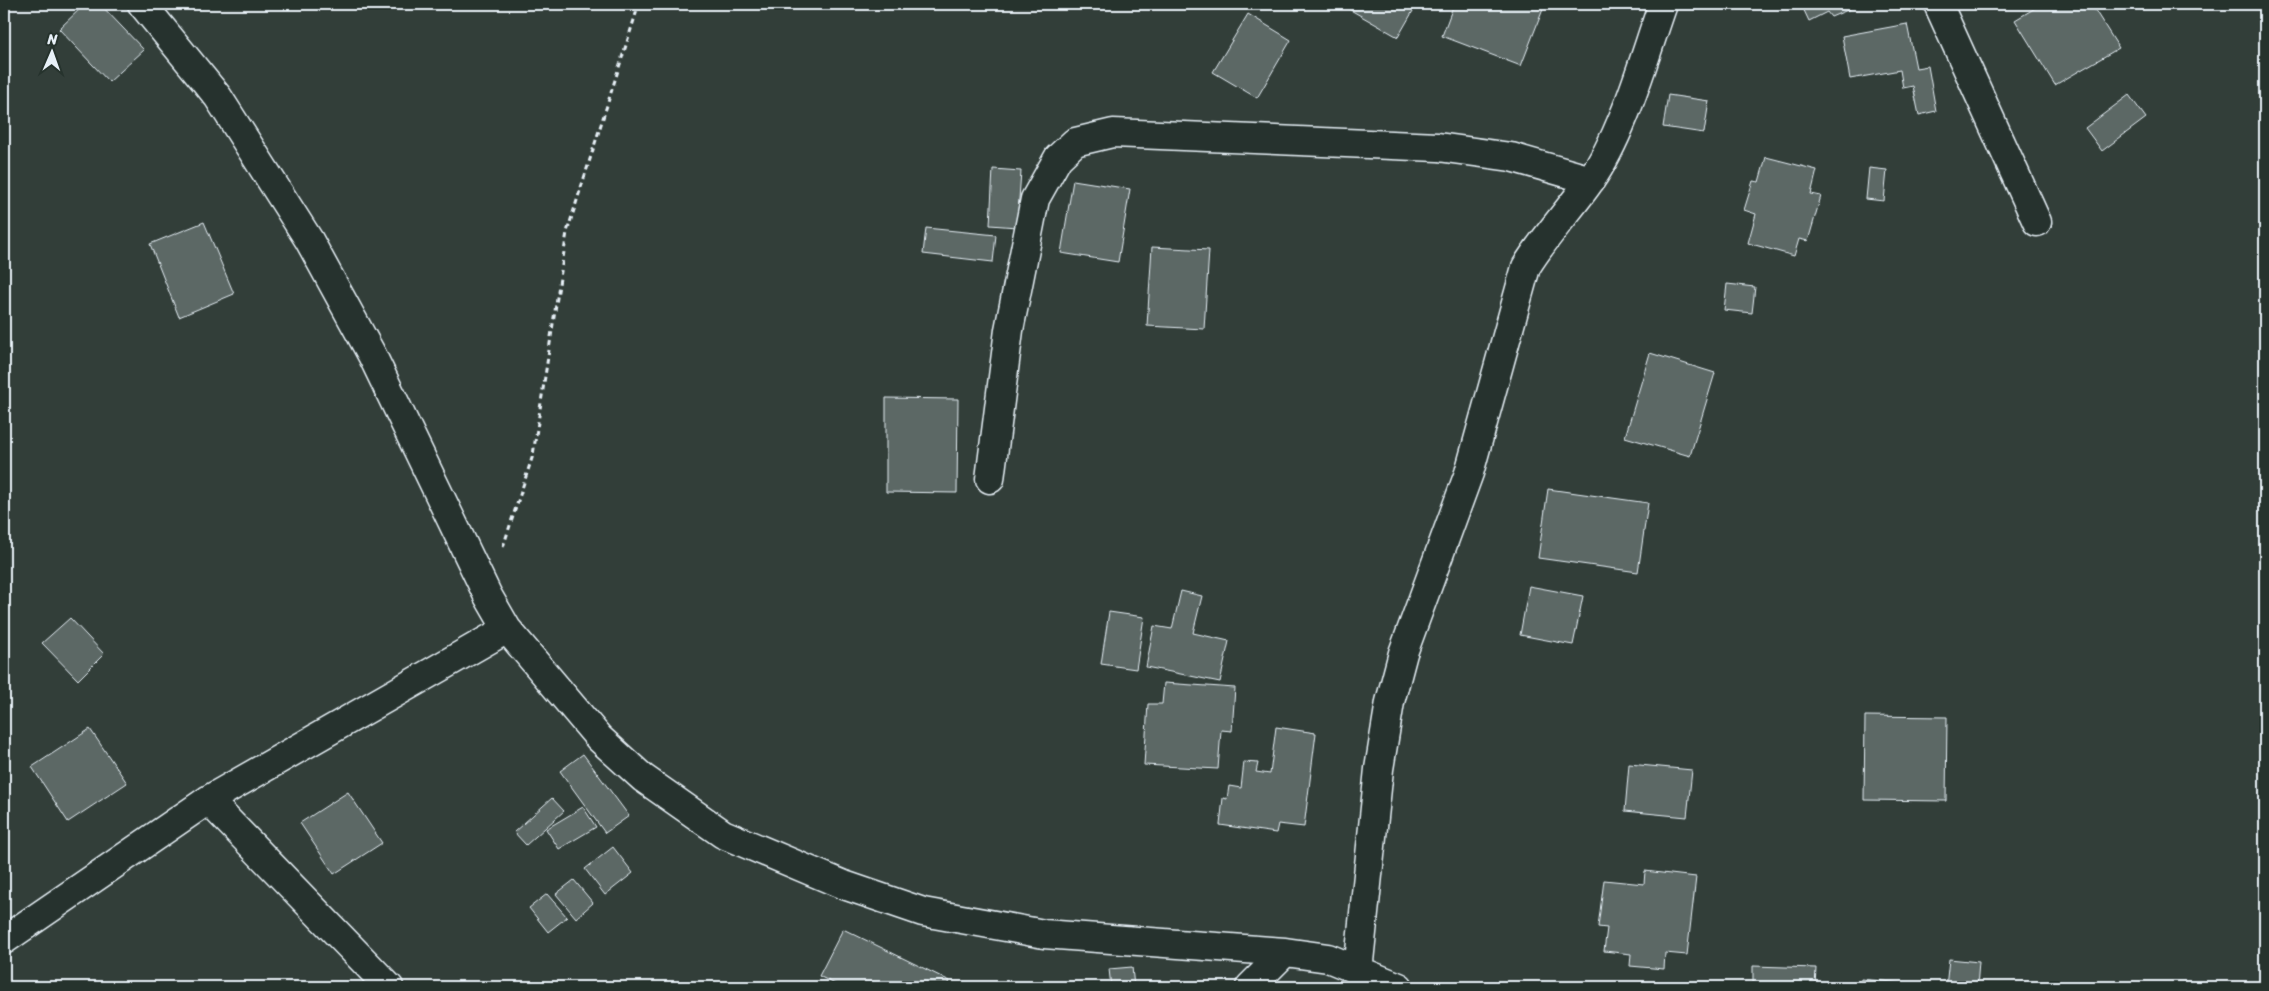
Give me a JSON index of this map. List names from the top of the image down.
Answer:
{
  "north": "top"
}
